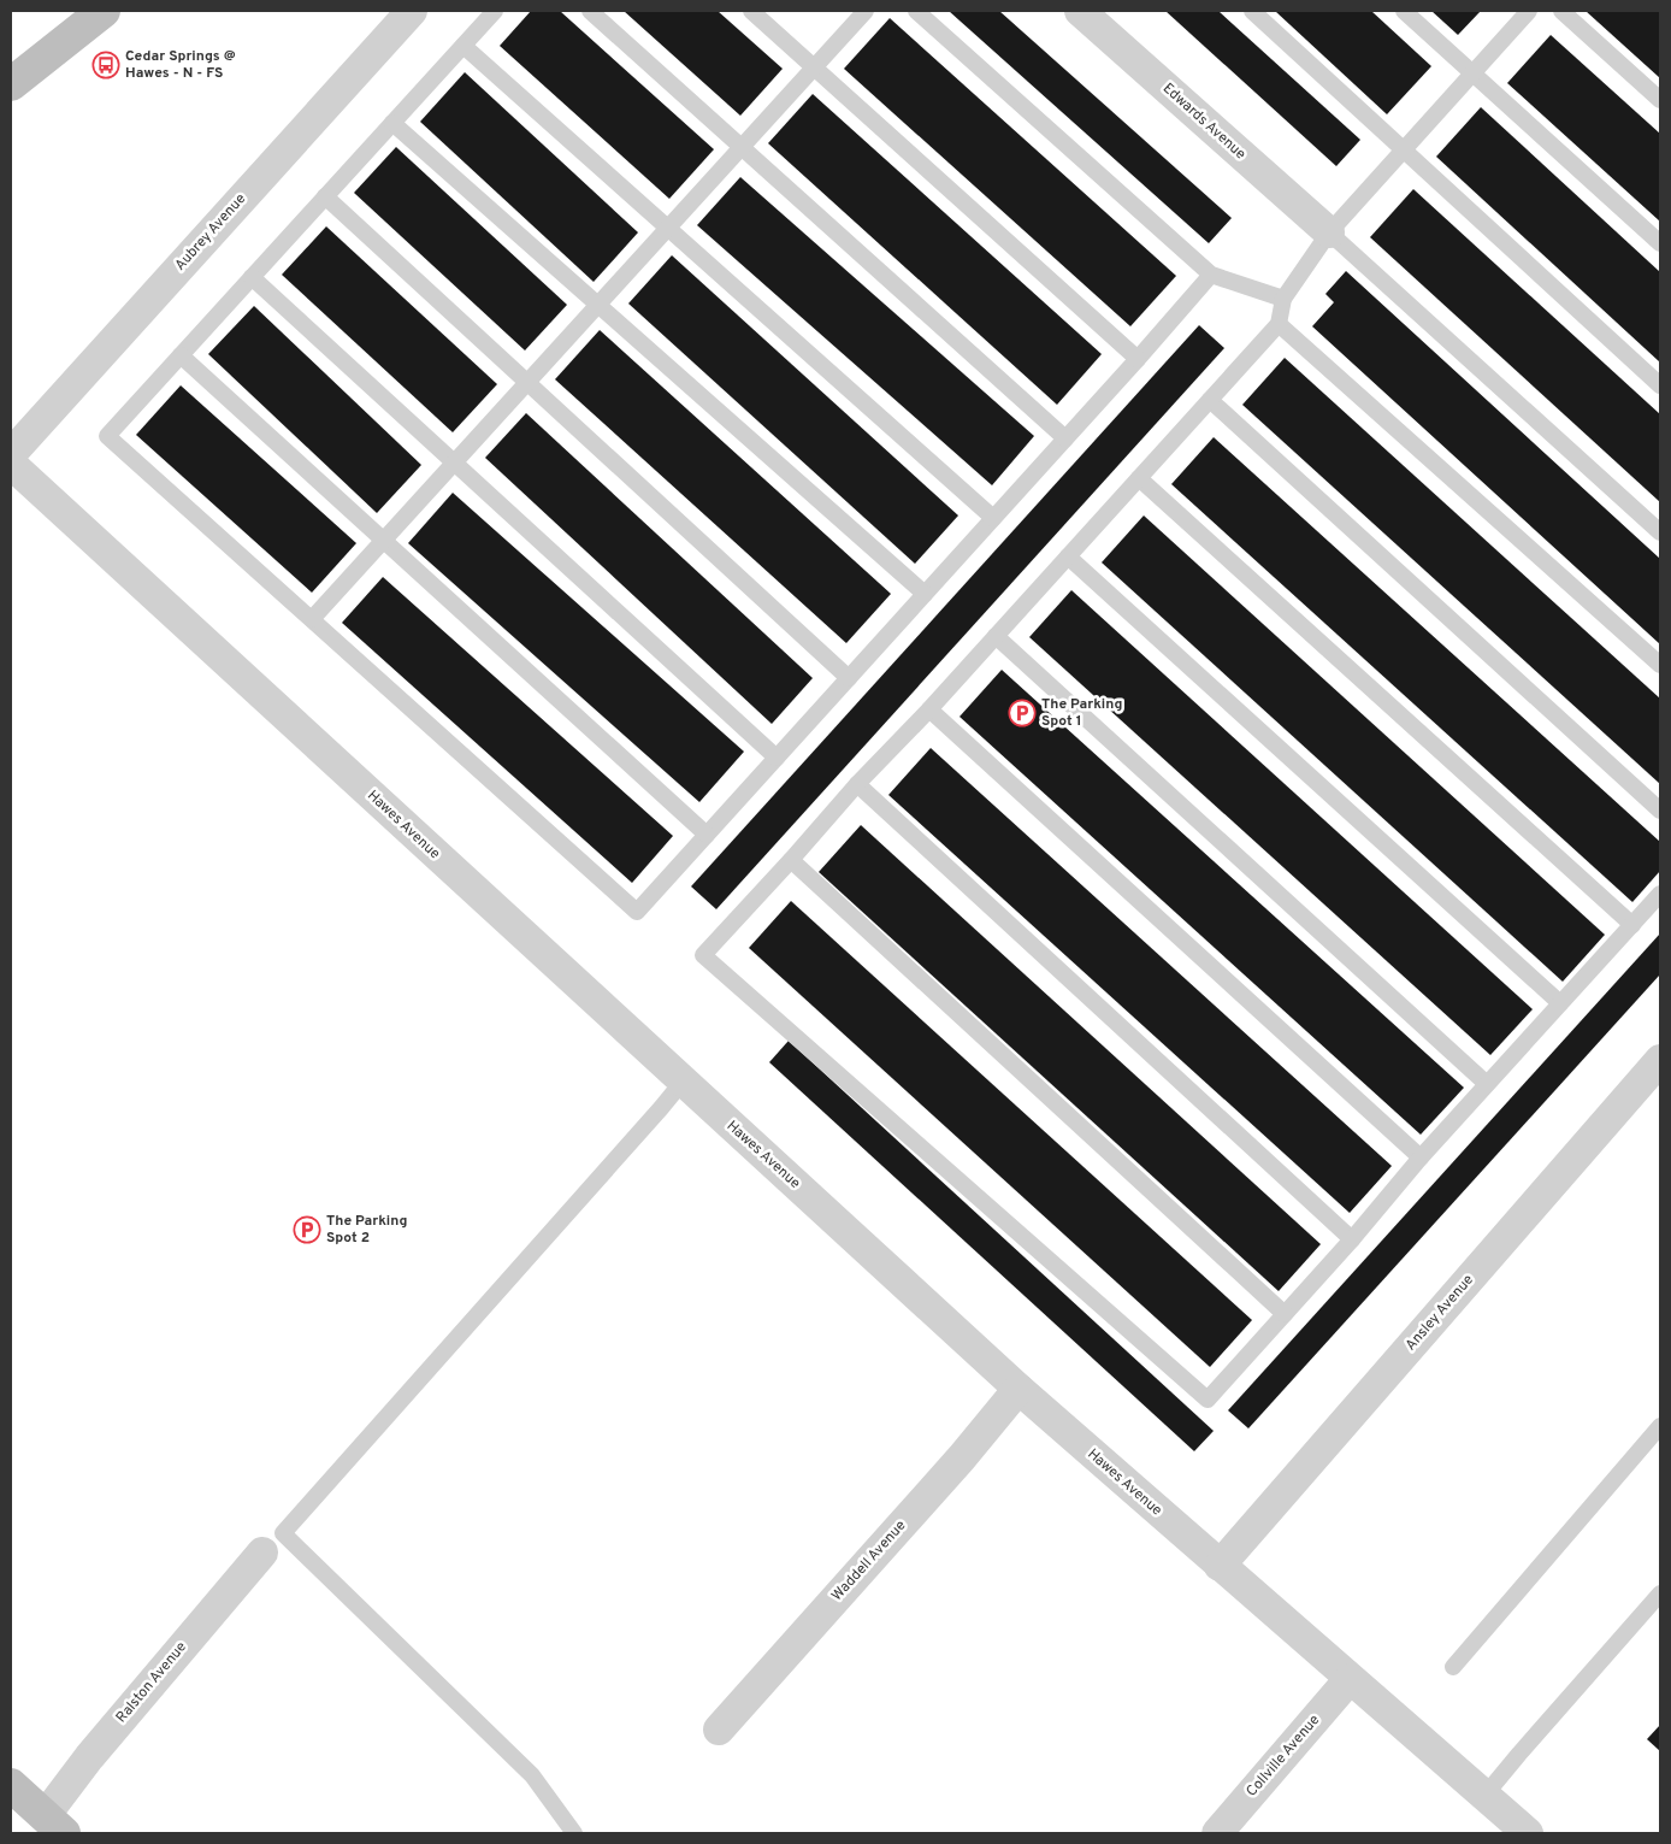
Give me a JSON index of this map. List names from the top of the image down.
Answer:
{
  "streets": {
    "street": [
      "Edwards Avenue",
      "Aubrey Avenue",
      "Hawes Avenue",
      "Ansley Avenue",
      "Waddell Avenue",
      "Ralston Avenue",
      "Collville Avenue"
    ]
  },
  "crossings": [
    ["Hawes Avenue", "Ansley Avenue"],
    ["Hawes Avenue", "Waddell Avenue"],
    ["Hawes Avenue", "Collville Avenue"]
  ],
  "places": {
    "bus stop": ["Cedar Springs @ Hawes - N - FS"],
    "parking": ["The Parking Spot 1", "The Parking Spot 2"]
  }
}
